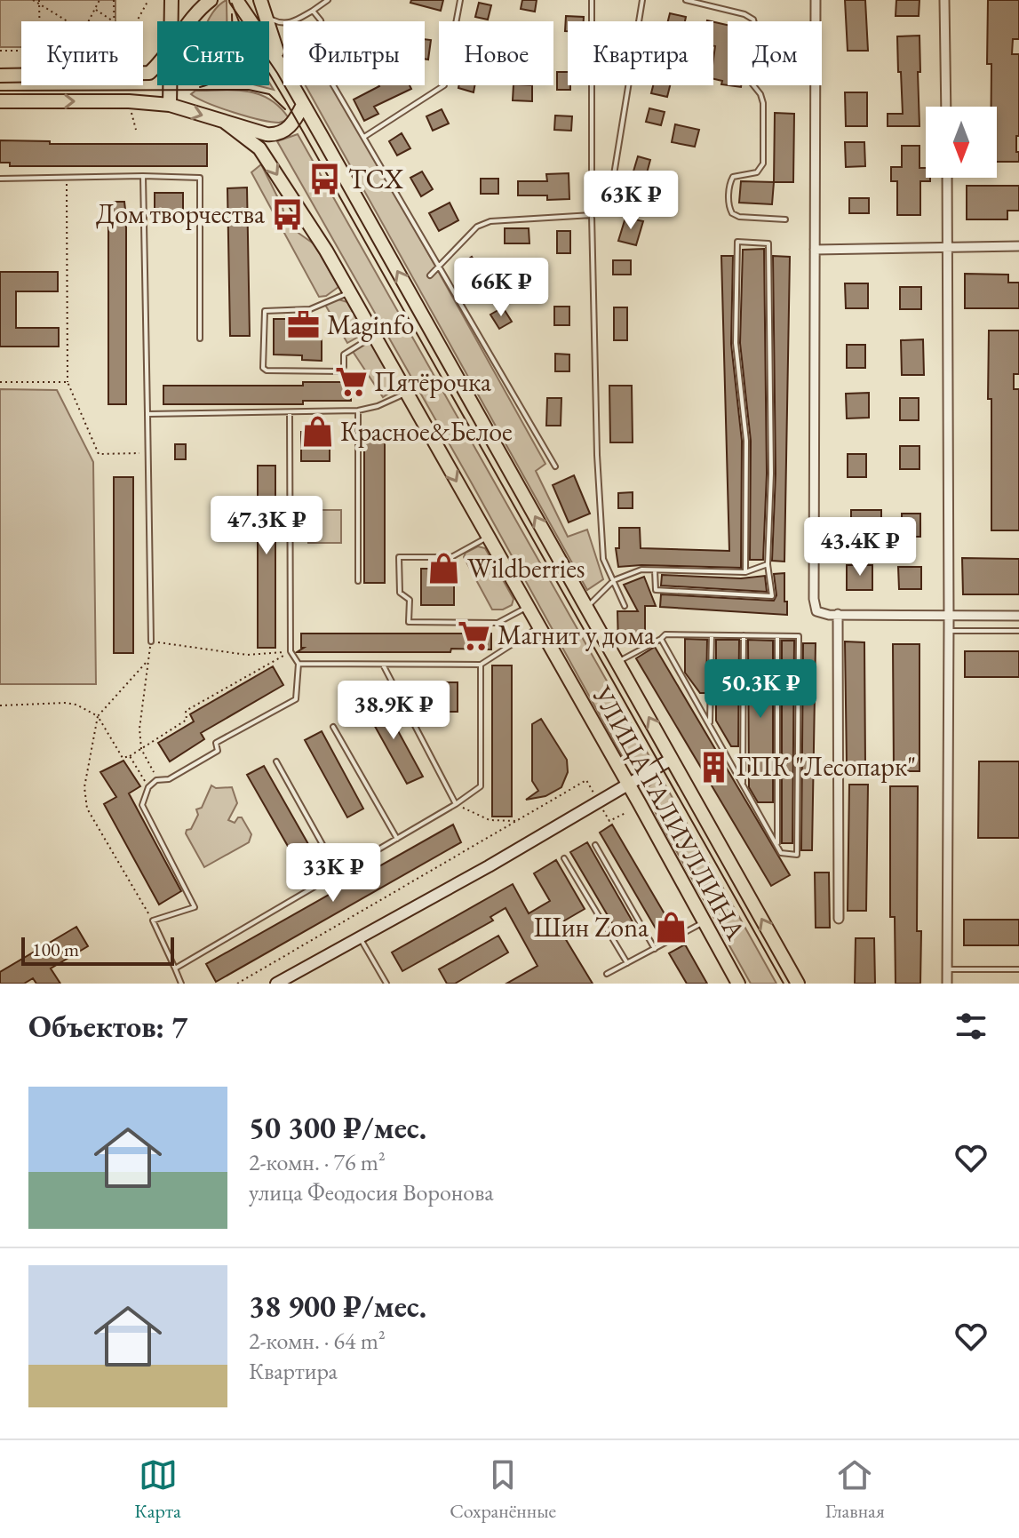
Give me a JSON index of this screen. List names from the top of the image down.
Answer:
{
  "streets": {
    "main road": ["УЛИЦА ГАЛИУЛЛИНА"]
  },
  "places": {
    "bus stop": ["ТСХ", "Дом творчества"],
    "office": ["Maginfo"],
    "supermarket": ["Пятёрочка", "Магнит у дома"],
    "shop": ["Красное&Белое", "Wildberries", "Шин Zona"],
    "building": ["ГПК \"Лесопарк\""]
  },
  "scale_bar": "100 m",
  "north": "bottom",
  "page": {
    "chip": [
      "Купить",
      "Снять",
      "Фильтры",
      "Новое",
      "Квартира",
      "Дом"
    ],
    "price": [
      "63K ₽",
      "66K ₽",
      "47.3K ₽",
      "43.4K ₽",
      "50.3K ₽",
      "38.9K ₽",
      "33K ₽"
    ],
    "scale": "100 m",
    "heading": "Объектов: 7",
    "list": [
      {
        "name": "50 300 ₽/мес.",
        "note": "2-комн. · 76 m² · улица Феодосия Воронова"
      },
      {
        "name": "38 900 ₽/мес.",
        "note": "2-комн. · 64 m² · Квартира"
      }
    ],
    "tabs": ["Карта", "Сохранённые", "Главная"]
  }
}
